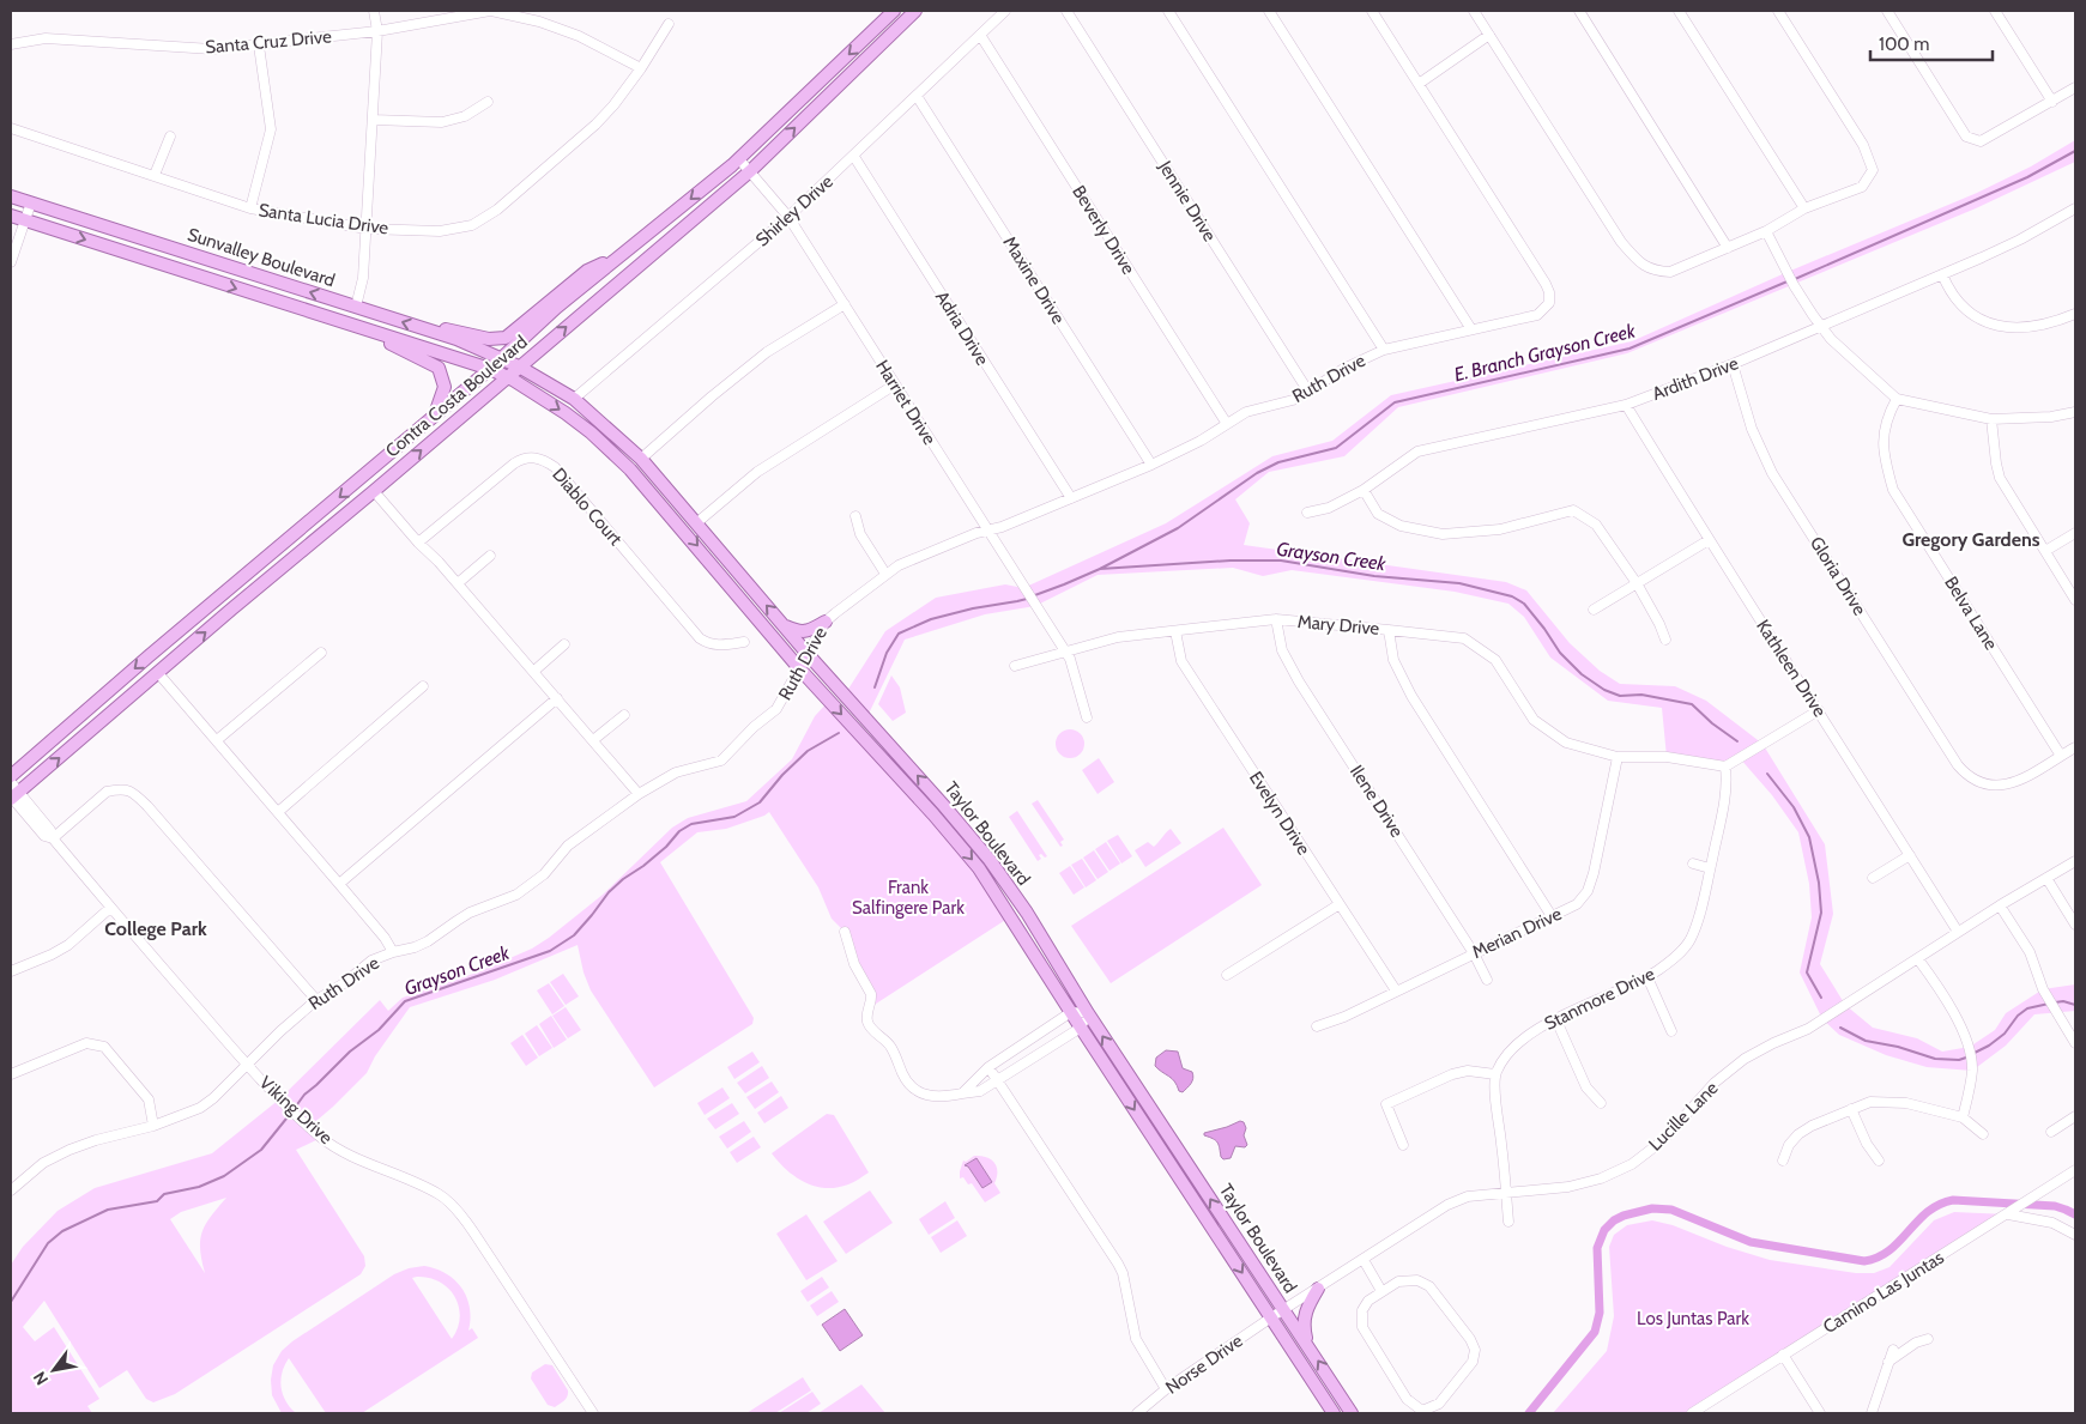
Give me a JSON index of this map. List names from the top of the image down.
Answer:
{
  "streets": {
    "main road": ["Sunvalley Boulevard", "Contra Costa Boulevard", "Taylor Boulevard"],
    "street": [
      "Santa Cruz Drive",
      "Jennie Drive",
      "Shirley Drive",
      "Santa Lucia Drive",
      "Beverly Drive",
      "Maxine Drive",
      "Adria Drive",
      "Ruth Drive",
      "Ardith Drive",
      "Harriet Drive",
      "Diablo Court",
      "Gloria Drive",
      "Belva Lane",
      "Mary Drive",
      "Kathleen Drive",
      "Ilene Drive",
      "Evelyn Drive",
      "Merian Drive",
      "Stanmore Drive",
      "Viking Drive",
      "Lucille Lane",
      "Camino Las Juntas",
      "Norse Drive"
    ]
  },
  "crossings": [
    ["Santa Cruz Drive", "Santa Lucia Drive"],
    ["Jennie Drive", "Ruth Drive"],
    ["Shirley Drive", "Beverly Drive"],
    ["Shirley Drive", "Maxine Drive"],
    ["Shirley Drive", "Adria Drive"],
    ["Shirley Drive", "Harriet Drive"],
    ["Shirley Drive", "Taylor Boulevard"],
    ["Beverly Drive", "Ruth Drive"],
    ["Sunvalley Boulevard", "Contra Costa Boulevard"],
    ["Sunvalley Boulevard", "Taylor Boulevard"],
    ["Maxine Drive", "Ruth Drive"],
    ["Adria Drive", "Ruth Drive"],
    ["Ruth Drive", "Harriet Drive"],
    ["Ruth Drive", "Taylor Boulevard"],
    ["Ruth Drive", "Viking Drive"],
    ["Ardith Drive", "Gloria Drive"],
    ["Ardith Drive", "Kathleen Drive"],
    ["Contra Costa Boulevard", "Harriet Drive"],
    ["Contra Costa Boulevard", "Taylor Boulevard"],
    ["Contra Costa Boulevard", "Viking Drive"],
    ["Harriet Drive", "Mary Drive"],
    ["Gloria Drive", "Belva Lane"],
    ["Mary Drive", "Ilene Drive"],
    ["Mary Drive", "Evelyn Drive"],
    ["Mary Drive", "Merian Drive"],
    ["Mary Drive", "Stanmore Drive"],
    ["Kathleen Drive", "Lucille Lane"],
    ["Ilene Drive", "Merian Drive"],
    ["Evelyn Drive", "Merian Drive"],
    ["Taylor Boulevard", "Lucille Lane"],
    ["Taylor Boulevard", "Norse Drive"],
    ["Lucille Lane", "Norse Drive"]
  ],
  "districts": ["Gregory Gardens", "College Park"],
  "water": ["E. Branch Grayson Creek", "Grayson Creek"],
  "parks": ["Frank Salfingere Park", "Los Juntas Park"],
  "scale_bar": "100 m",
  "north": "bottom left"
}
